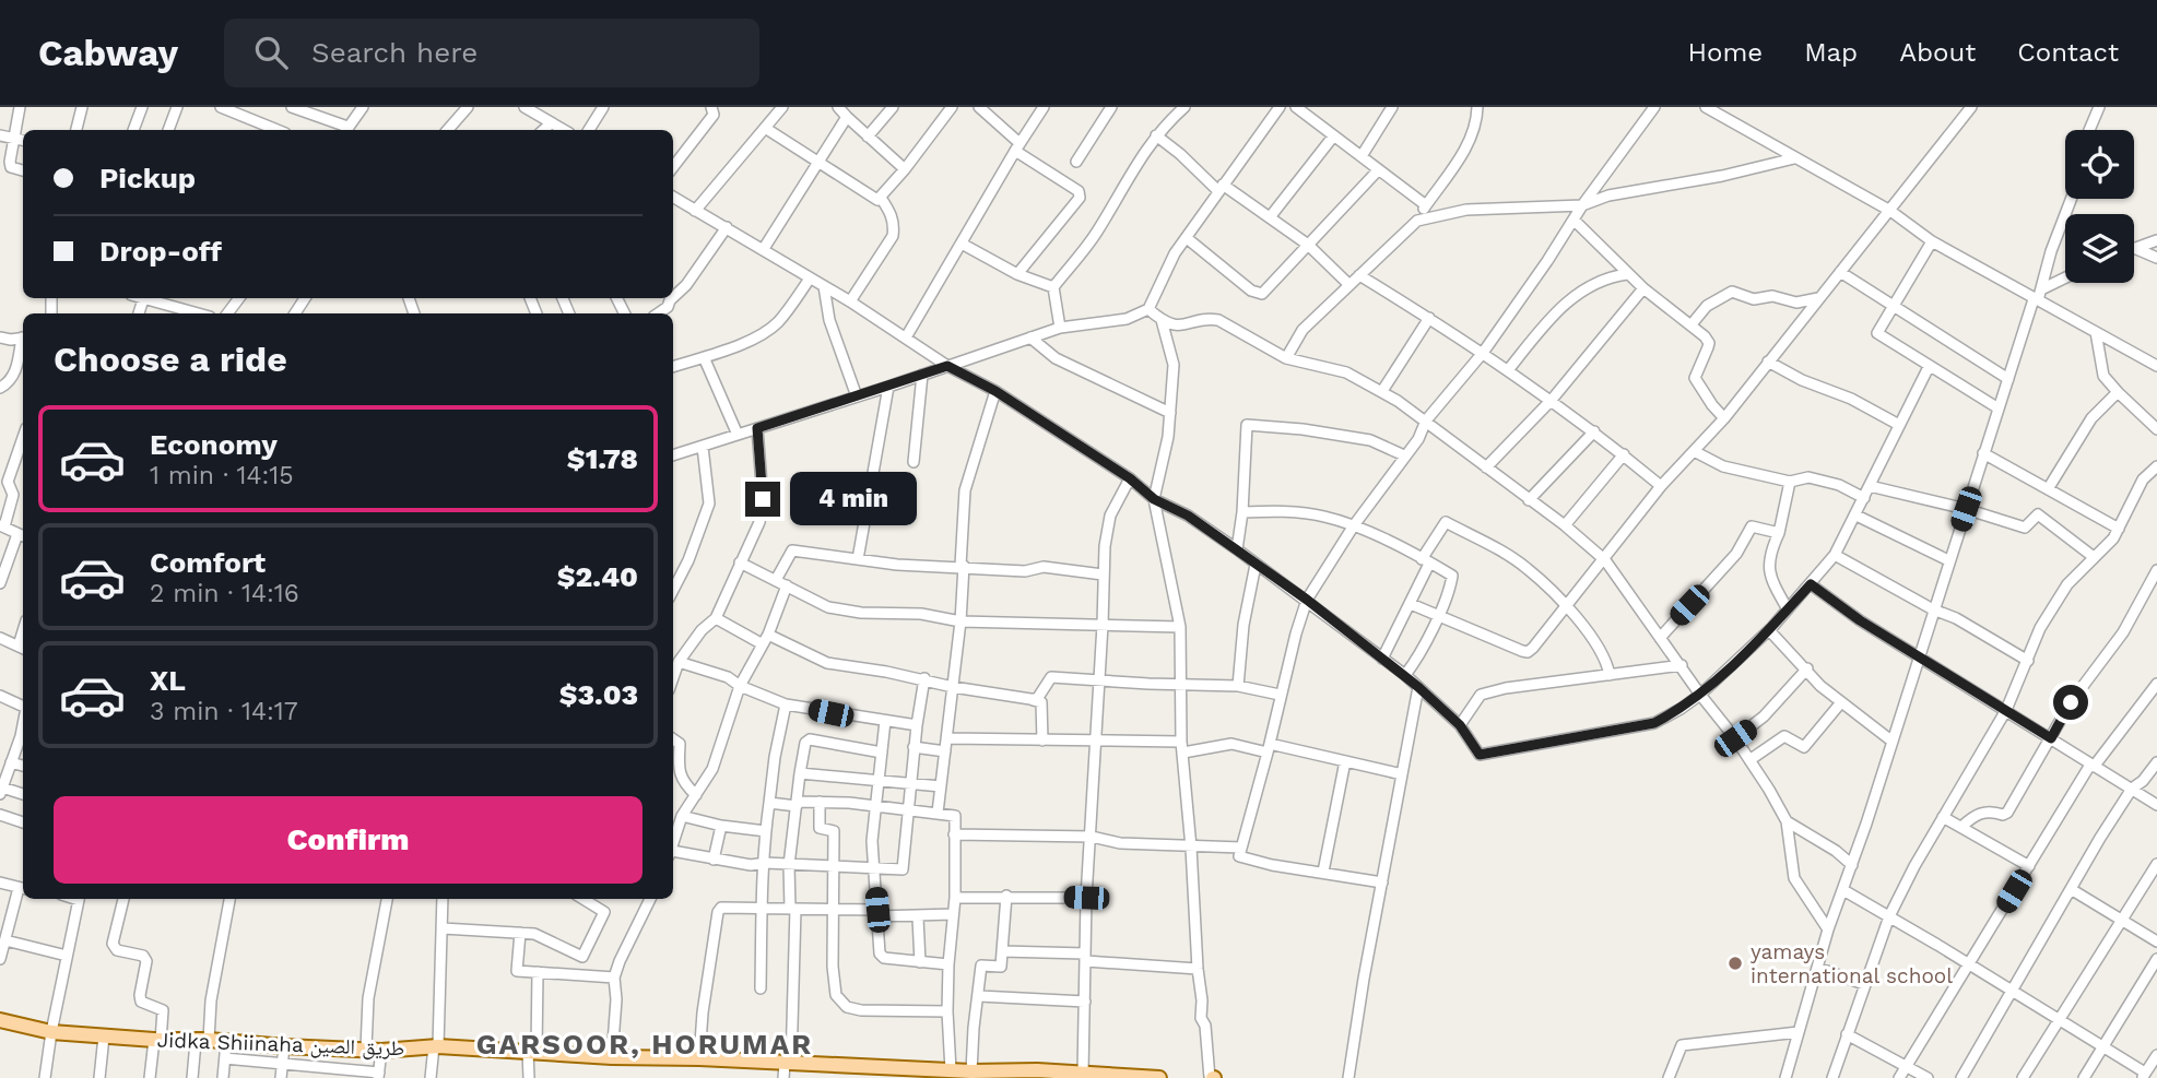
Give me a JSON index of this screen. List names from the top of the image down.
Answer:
{
  "streets": {
    "main road": ["Jidka Shiinaha طريق الصين"]
  },
  "districts": ["GARSOOR, HORUMAR"],
  "places": ["yamays international school"],
  "page": {
    "header": "Cabway",
    "search": "Search here",
    "nav": [
      "Home",
      "Map",
      "About",
      "Contact"
    ],
    "banner": ["Pickup", "Drop-off"],
    "heading": "Choose a ride",
    "list": [
      {
        "name": "Economy",
        "note": "1 min · 14:15",
        "value": "$1.78"
      },
      {
        "name": "Comfort",
        "note": "2 min · 14:16",
        "value": "$2.40"
      },
      {
        "name": "XL",
        "note": "3 min · 14:17",
        "value": "$3.03"
      }
    ],
    "bubble": "4 min",
    "buttons": "Confirm"
  }
}
